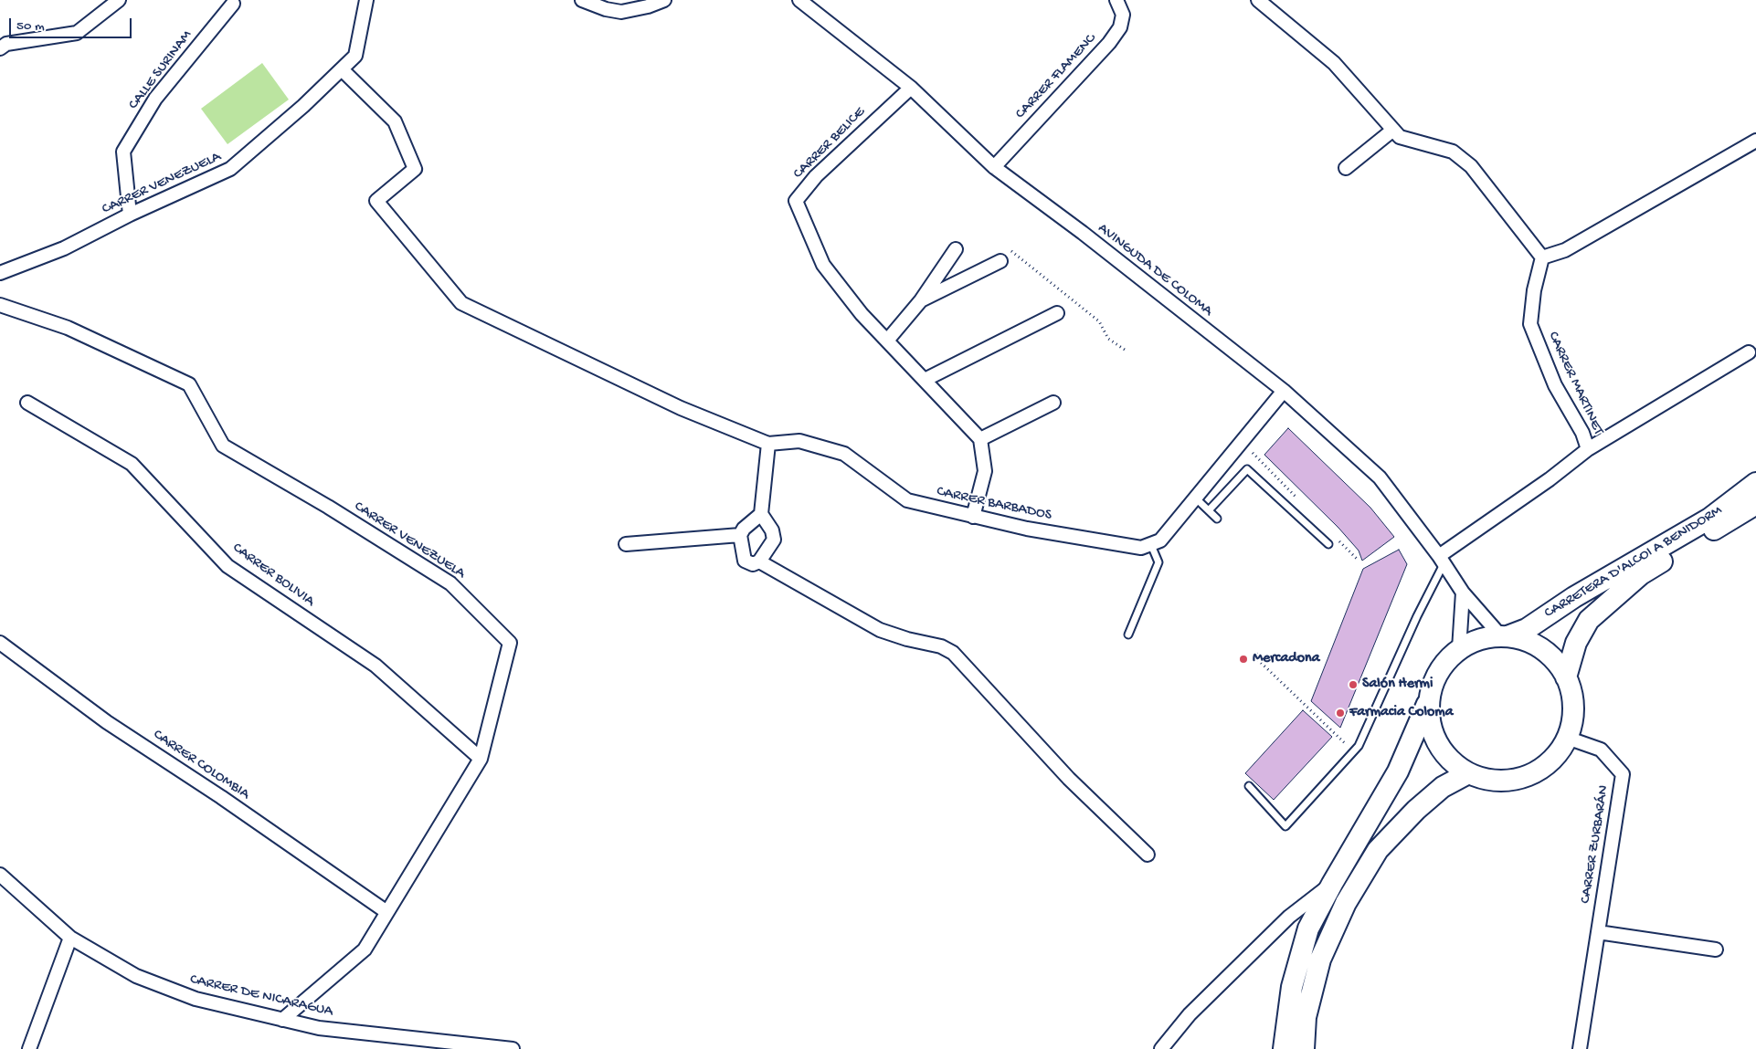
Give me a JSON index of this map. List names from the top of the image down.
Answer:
{
  "streets": {
    "main road": ["CARRETERA D'ALCOI A BENIDORM"],
    "street": [
      "CALLE SURINAM",
      "CARRER FLAMENC",
      "CARRER BELICE",
      "CARRER VENEZUELA",
      "AVINGUDA DE COLOMA",
      "CARRER MARTINET",
      "CARRER BARBADOS",
      "CARRER BOLIVIA",
      "CARRER COLOMBIA",
      "CARRER ZURBARÁN",
      "CARRER DE NICARAGUA"
    ]
  },
  "crossings": [
    ["CALLE SURINAM", "CARRER VENEZUELA"],
    ["CARRER FLAMENC", "AVINGUDA DE COLOMA"],
    ["CARRER BELICE", "AVINGUDA DE COLOMA"],
    ["CARRER VENEZUELA", "CARRER BOLIVIA"],
    ["CARRER VENEZUELA", "CARRER COLOMBIA"],
    ["CARRER VENEZUELA", "CARRER DE NICARAGUA"],
    ["AVINGUDA DE COLOMA", "CARRER MARTINET"],
    ["AVINGUDA DE COLOMA", "CARRETERA D'ALCOI A BENIDORM"],
    ["AVINGUDA DE COLOMA", "CARRER ZURBARÁN"],
    ["CARRETERA D'ALCOI A BENIDORM", "CARRER ZURBARÁN"]
  ],
  "places": ["Mercadona", "Salón Hermi", "Farmacia Coloma"],
  "scale_bar": "50 m"
}
